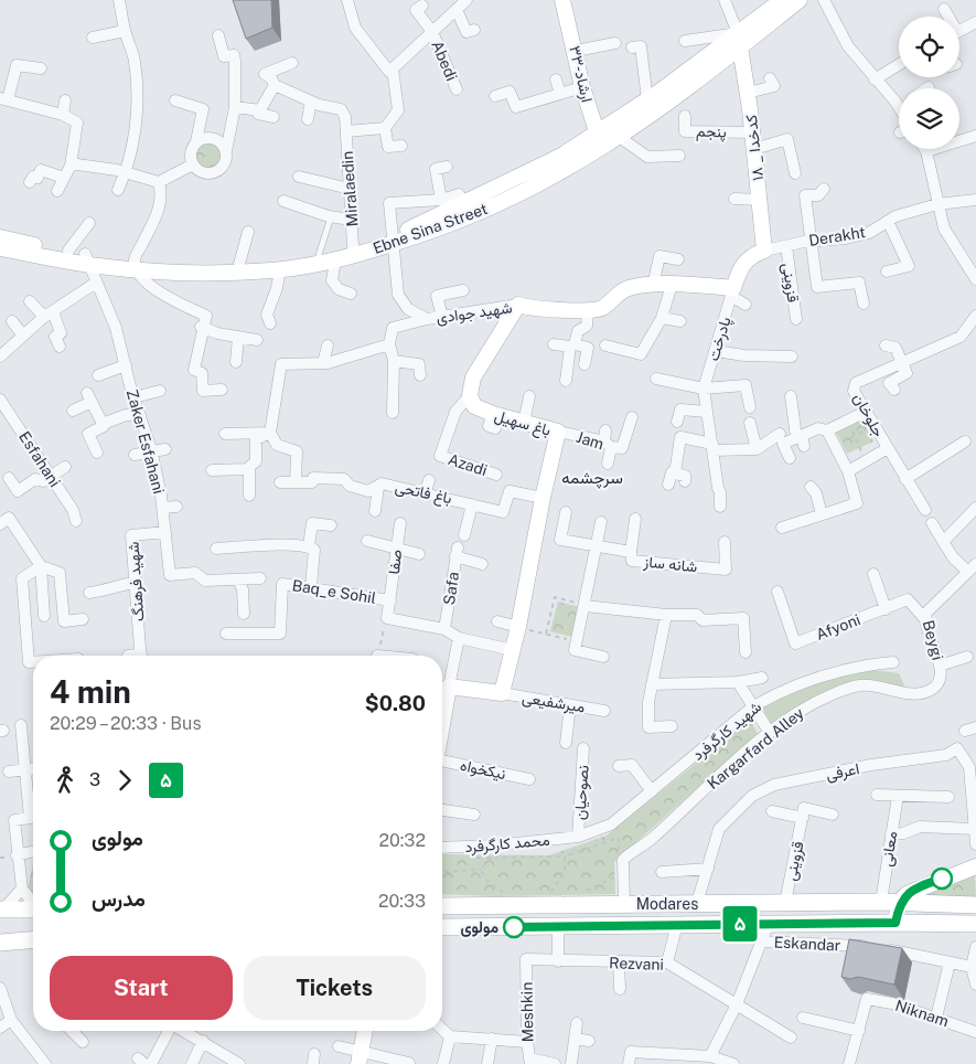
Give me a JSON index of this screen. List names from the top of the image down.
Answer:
{
  "streets": {
    "main road": [
      "۳۳-ارشاد",
      "۱۸ _ کدخدا",
      "Ebne Sina Street",
      "شهید جوادی",
      "باغ سهیل",
      "Modares"
    ],
    "street": [
      "Abedi",
      "پنجم",
      "Miralaedin",
      "Derakht",
      "قزوینی",
      "پادرخت",
      "جلوخان",
      "Jam",
      "Zaker Esfahani",
      "Esfahani",
      "Azadi",
      "باغ فاتحی",
      "صفا",
      "شانه ساز",
      "شهید فرهنگ",
      "Safa",
      "Baq_e Sohil",
      "Afyoni",
      "Beygi",
      "میرشفیعی",
      "شهید کارگرفرد",
      "Kargarfard Alley",
      "نیکخواه",
      "اعرفی",
      "نصوحیان",
      "محمد کارگرفرد",
      "معانی",
      "Eskandar",
      "Rezvani",
      "Meshkin",
      "Niknam"
    ]
  },
  "crossings": [
    ["۳۳-ارشاد", "Ebne Sina Street"],
    ["پنجم", "۱۸ _ کدخدا"],
    ["۱۸ _ کدخدا", "Ebne Sina Street"],
    ["۱۸ _ کدخدا", "Derakht"],
    ["Miralaedin", "Ebne Sina Street"],
    ["Ebne Sina Street", "Zaker Esfahani"],
    ["Derakht", "قزوینی"],
    ["قزوینی", "Modares"],
    ["باغ سهیل", "Jam"],
    ["باغ سهیل", "Azadi"],
    ["باغ سهیل", "باغ فاتحی"],
    ["باغ سهیل", "میرشفیعی"],
    ["Zaker Esfahani", "شهید فرهنگ"],
    ["صفا", "Baq_e Sohil"],
    ["Afyoni", "Beygi"],
    ["Beygi", "Kargarfard Alley"],
    ["شهید کارگرفرد", "نصوحیان"],
    ["شهید کارگرفرد", "محمد کارگرفرد"],
    ["Kargarfard Alley", "Modares"],
    ["اعرفی", "Modares"],
    ["نصوحیان", "محمد کارگرفرد"],
    ["معانی", "Modares"],
    ["Rezvani", "Meshkin"]
  ],
  "districts": ["سرچشمه"],
  "places": ["مولوی"],
  "lines": ["bus line ۵"],
  "page": {
    "on_map": "۵",
    "heading": ["4 min", "20:29 – 20:33 · Bus", "$0.80"],
    "legs": ["3", "۵"],
    "list": [
      {
        "name": "مولوی",
        "value": "20:32"
      },
      {
        "name": "مدرس",
        "value": "20:33"
      }
    ],
    "buttons": ["Start", "Tickets"]
  }
}
